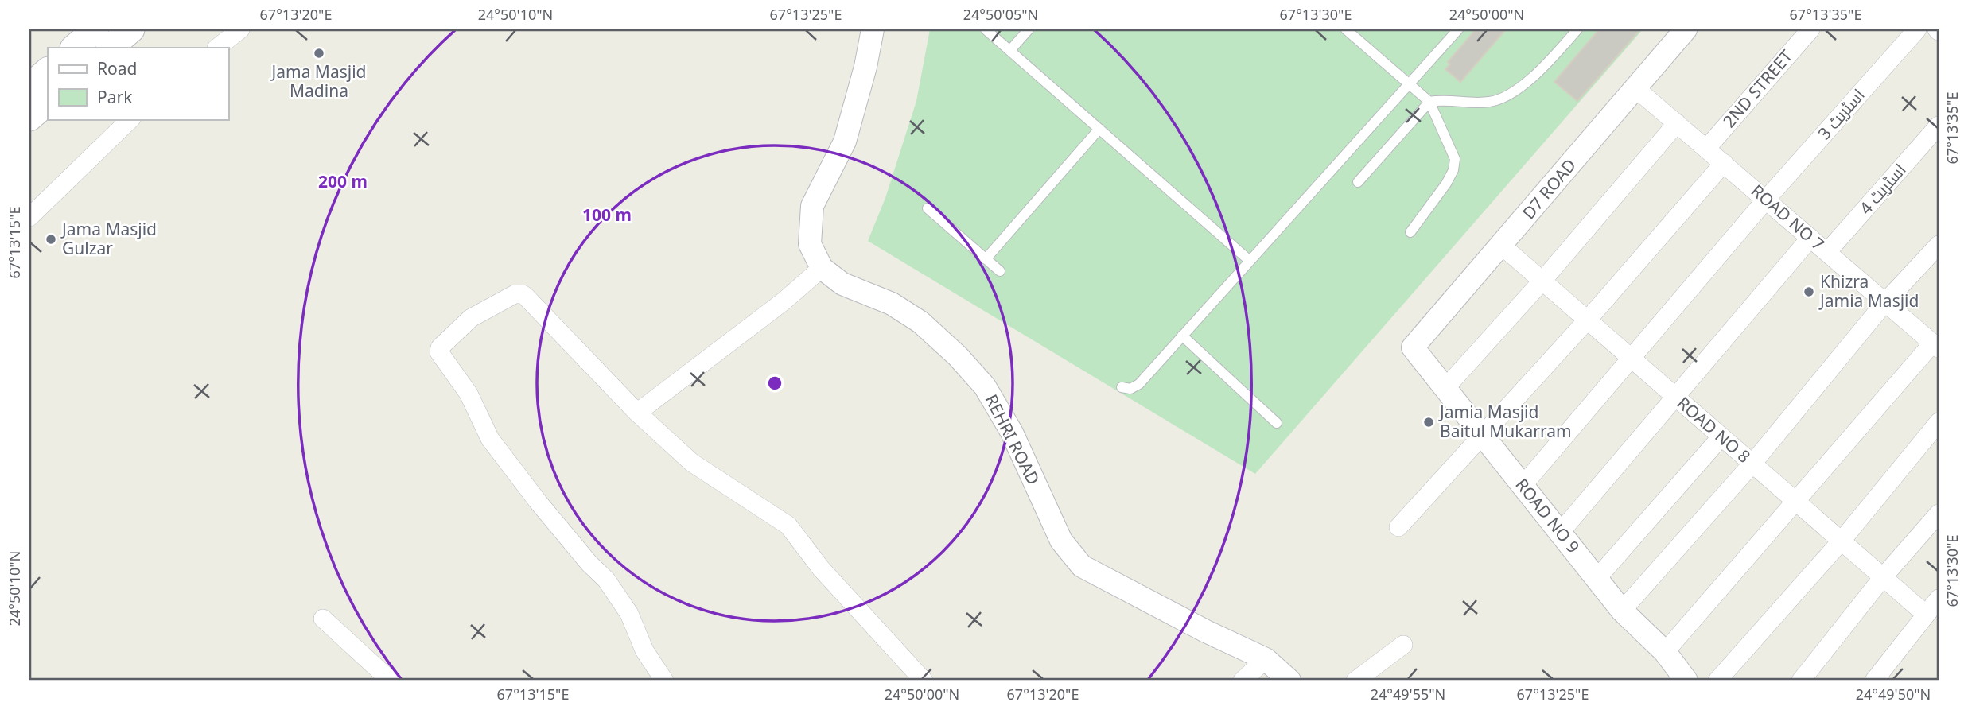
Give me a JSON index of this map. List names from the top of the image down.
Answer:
{
  "streets": {
    "street": [
      "2ND STREET",
      "اسٹریٹ 3",
      "D7 ROAD",
      "اسٹریٹ 4",
      "ROAD NO 7",
      "ROAD NO 8",
      "REHRI ROAD",
      "ROAD NO 9"
    ]
  },
  "crossings": [
    ["2ND STREET", "ROAD NO 7"],
    ["اسٹریٹ 3", "ROAD NO 7"],
    ["اسٹریٹ 3", "ROAD NO 8"],
    ["اسٹریٹ 3", "ROAD NO 9"],
    ["D7 ROAD", "ROAD NO 7"],
    ["D7 ROAD", "ROAD NO 8"],
    ["D7 ROAD", "ROAD NO 9"],
    ["اسٹریٹ 4", "ROAD NO 7"]
  ],
  "places": [
    "Jama Masjid Madina",
    "Jama Masjid Gulzar",
    "Khizra Jamia Masjid",
    "Jamia Masjid Baitul Mukarram"
  ],
  "legend": ["Road", "Park"],
  "coordinates": [
    "67°13'20\"E",
    "24°50'10\"N",
    "67°13'25\"E",
    "24°50'05\"N",
    "67°13'30\"E",
    "24°50'00\"N",
    "67°13'35\"E",
    "67°13'15\"E",
    "24°49'55\"N",
    "24°49'50\"N"
  ],
  "rings": ["200 m", "100 m"]
}
